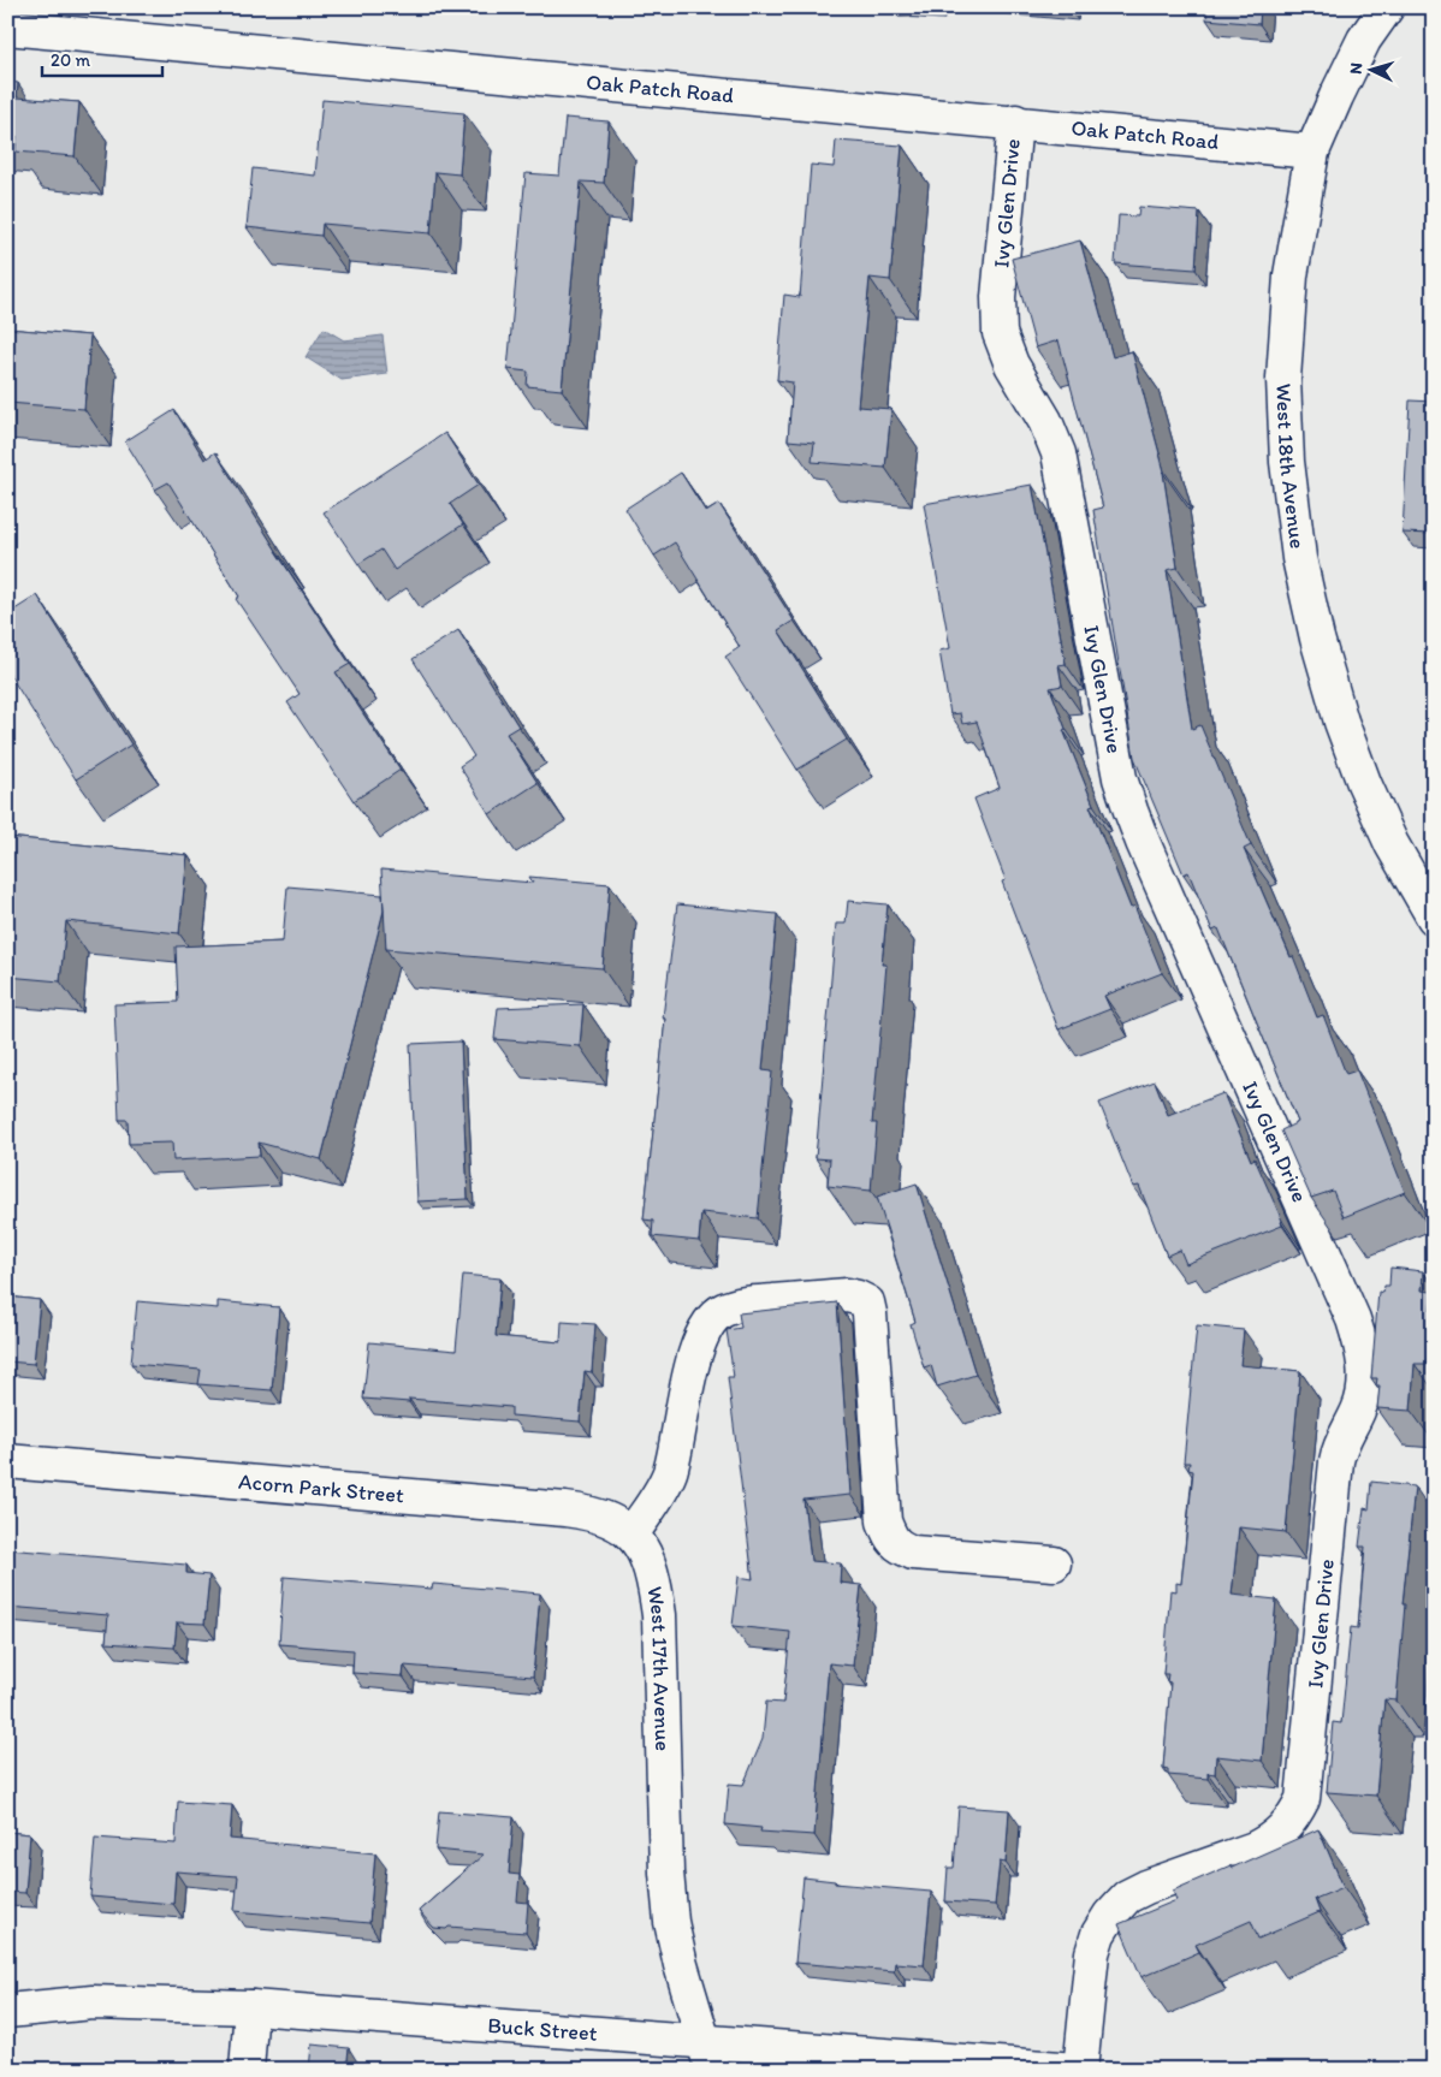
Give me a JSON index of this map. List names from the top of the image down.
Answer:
{
  "streets": {
    "street": [
      "Oak Patch Road",
      "Ivy Glen Drive",
      "West 18th Avenue",
      "Acorn Park Street",
      "West 17th Avenue",
      "Buck Street"
    ]
  },
  "crossings": [
    ["Oak Patch Road", "Ivy Glen Drive"],
    ["Oak Patch Road", "West 18th Avenue"],
    ["Ivy Glen Drive", "Buck Street"],
    ["Acorn Park Street", "West 17th Avenue"],
    ["West 17th Avenue", "Buck Street"]
  ],
  "scale_bar": "20 m",
  "north": "left"
}
